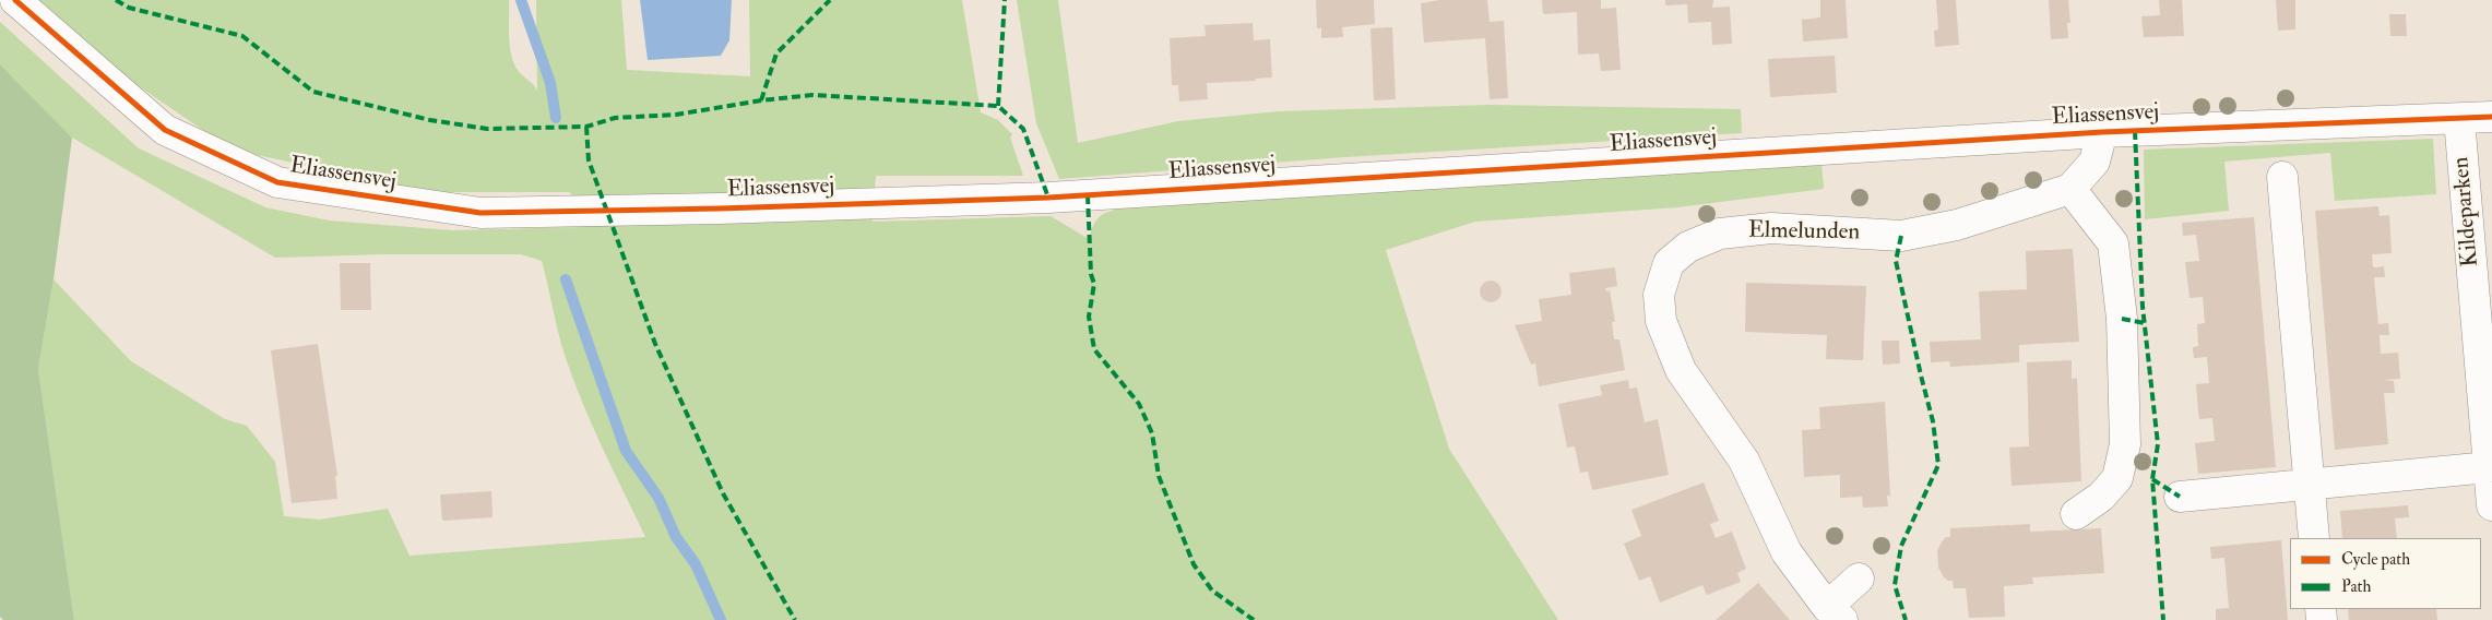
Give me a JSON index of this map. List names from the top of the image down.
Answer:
{
  "streets": {
    "street": ["Eliassensvej", "Kildeparken", "Elmelunden"]
  },
  "crossings": [
    ["Eliassensvej", "Kildeparken"],
    ["Eliassensvej", "Elmelunden"]
  ],
  "legend": ["Cycle path", "Path"]
}
